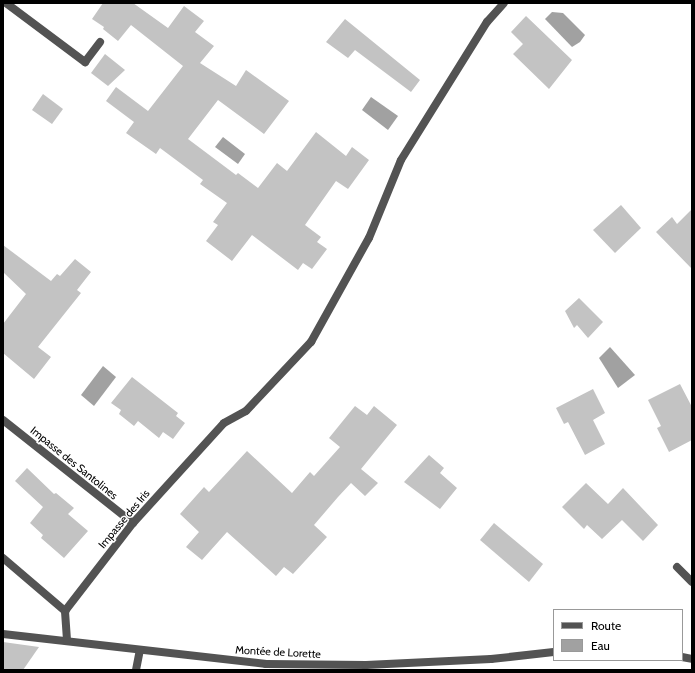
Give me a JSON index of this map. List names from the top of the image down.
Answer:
{
  "streets": {
    "street": ["Impasse des Santolines", "Impasse des Iris", "Montée de Lorette"]
  },
  "crossings": [
    ["Impasse des Santolines", "Impasse des Iris"]
  ],
  "legend": ["Route", "Eau"]
}
